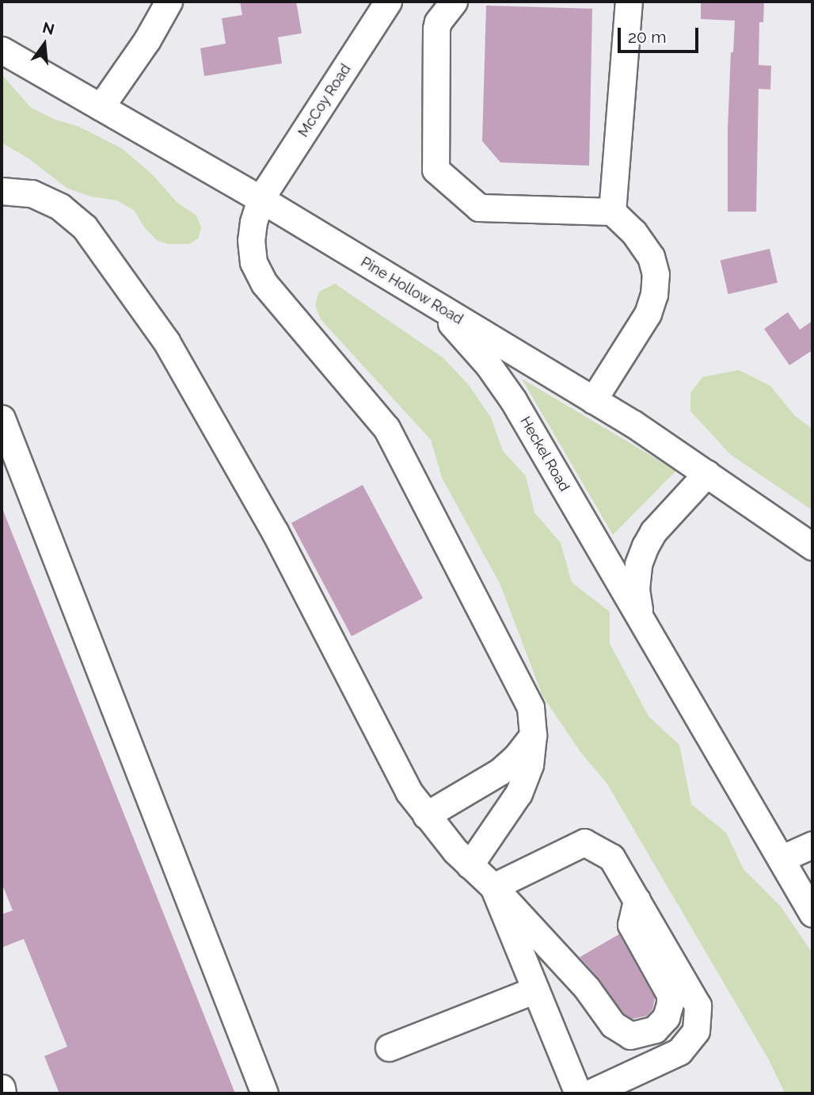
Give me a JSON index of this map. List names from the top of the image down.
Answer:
{
  "streets": {
    "street": ["McCoy Road", "Pine Hollow Road", "Heckel Road"]
  },
  "crossings": [
    ["McCoy Road", "Pine Hollow Road"],
    ["Pine Hollow Road", "Heckel Road"]
  ],
  "scale_bar": "20 m",
  "north": "top"
}
